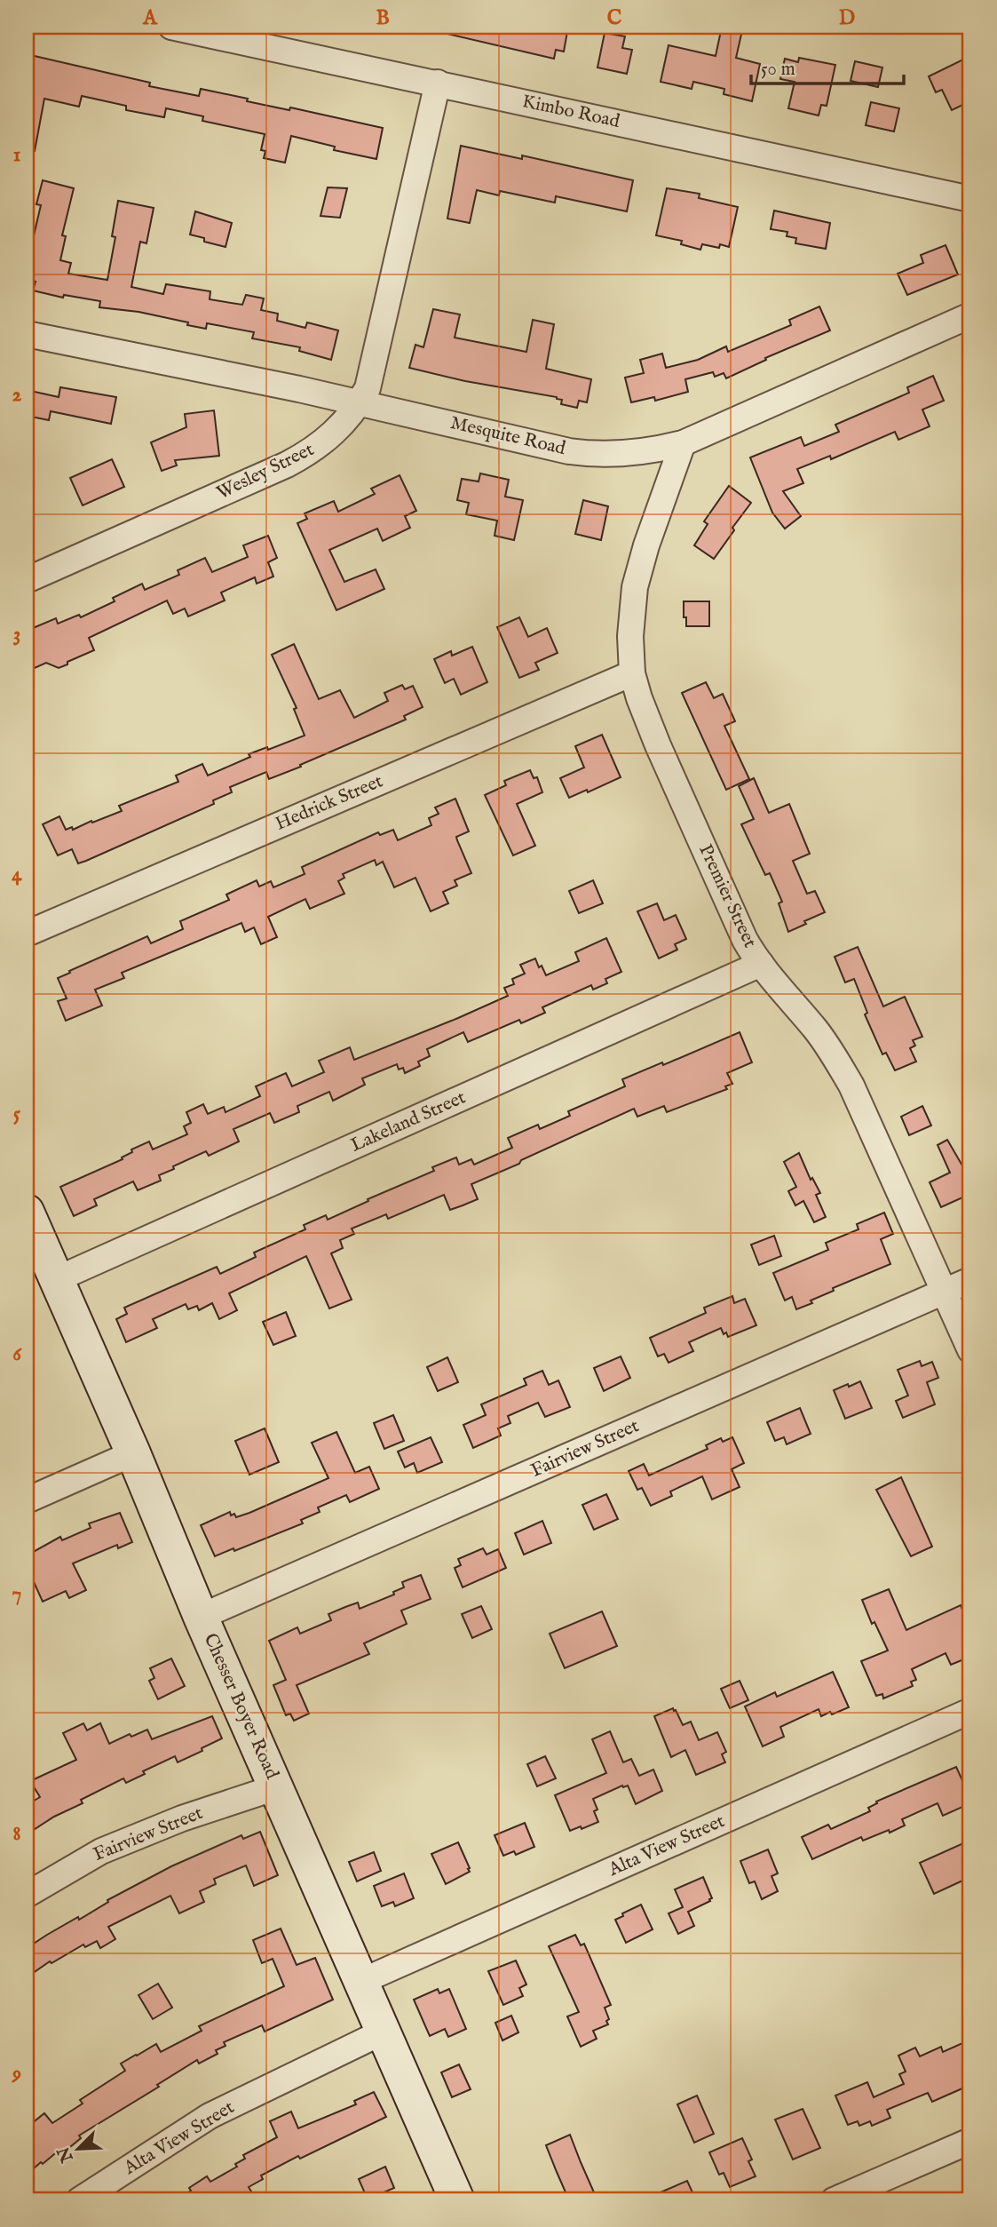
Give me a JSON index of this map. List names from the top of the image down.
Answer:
{
  "streets": {
    "street": [
      "Kimbo Road",
      "Mesquite Road",
      "Wesley Street",
      "Hedrick Street",
      "Premier Street",
      "Lakeland Street",
      "Fairview Street",
      "Chesser Boyer Road",
      "Alta View Street"
    ]
  },
  "crossings": [
    ["Kimbo Road", "Wesley Street"],
    ["Mesquite Road", "Wesley Street"],
    ["Mesquite Road", "Premier Street"],
    ["Hedrick Street", "Premier Street"],
    ["Premier Street", "Lakeland Street"],
    ["Premier Street", "Fairview Street"],
    ["Lakeland Street", "Chesser Boyer Road"],
    ["Fairview Street", "Chesser Boyer Road"],
    ["Chesser Boyer Road", "Alta View Street"]
  ],
  "scale_bar": "50 m",
  "north": "bottom left",
  "grid": {
    "columns": [
      "A",
      "B",
      "C",
      "D"
    ],
    "rows": [
      "1",
      "2",
      "3",
      "4",
      "5",
      "6",
      "7",
      "8",
      "9"
    ]
  }
}
